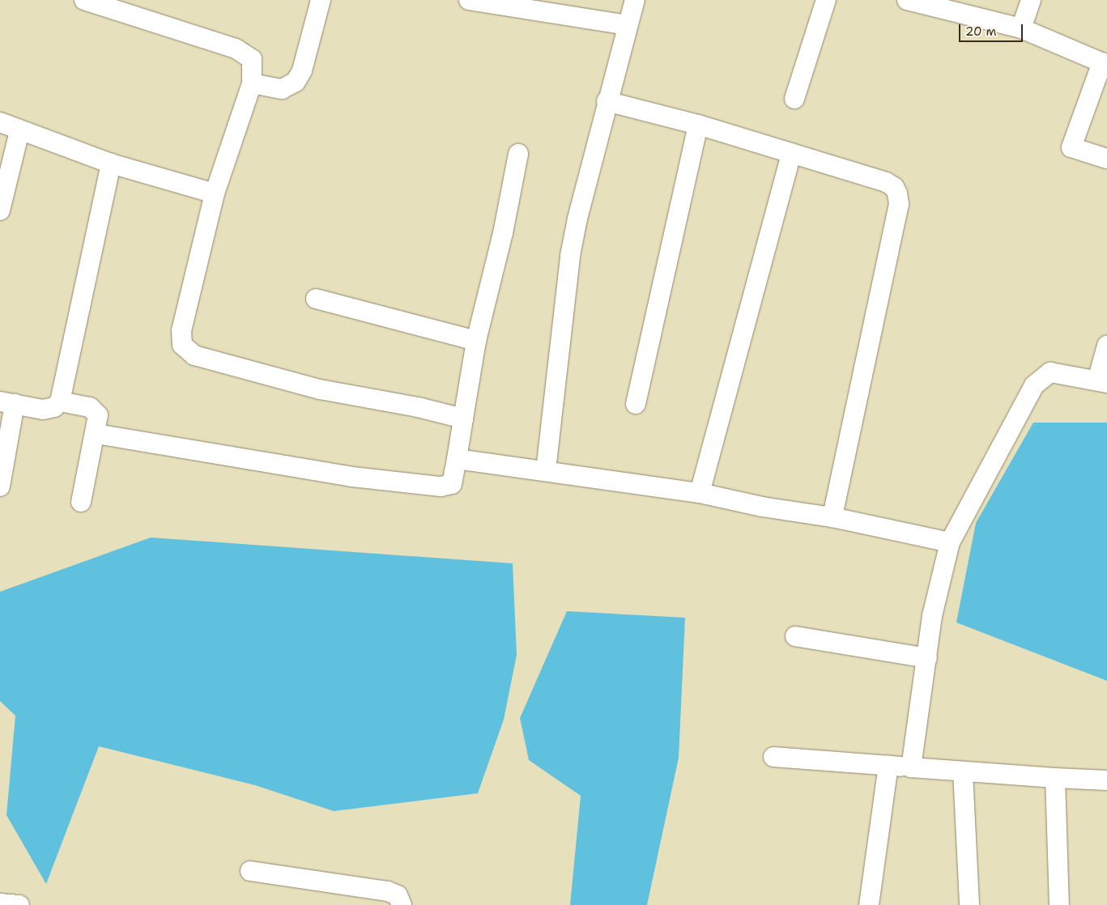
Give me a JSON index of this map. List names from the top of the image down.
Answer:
{
  "scale_bar": "20 m"
}
